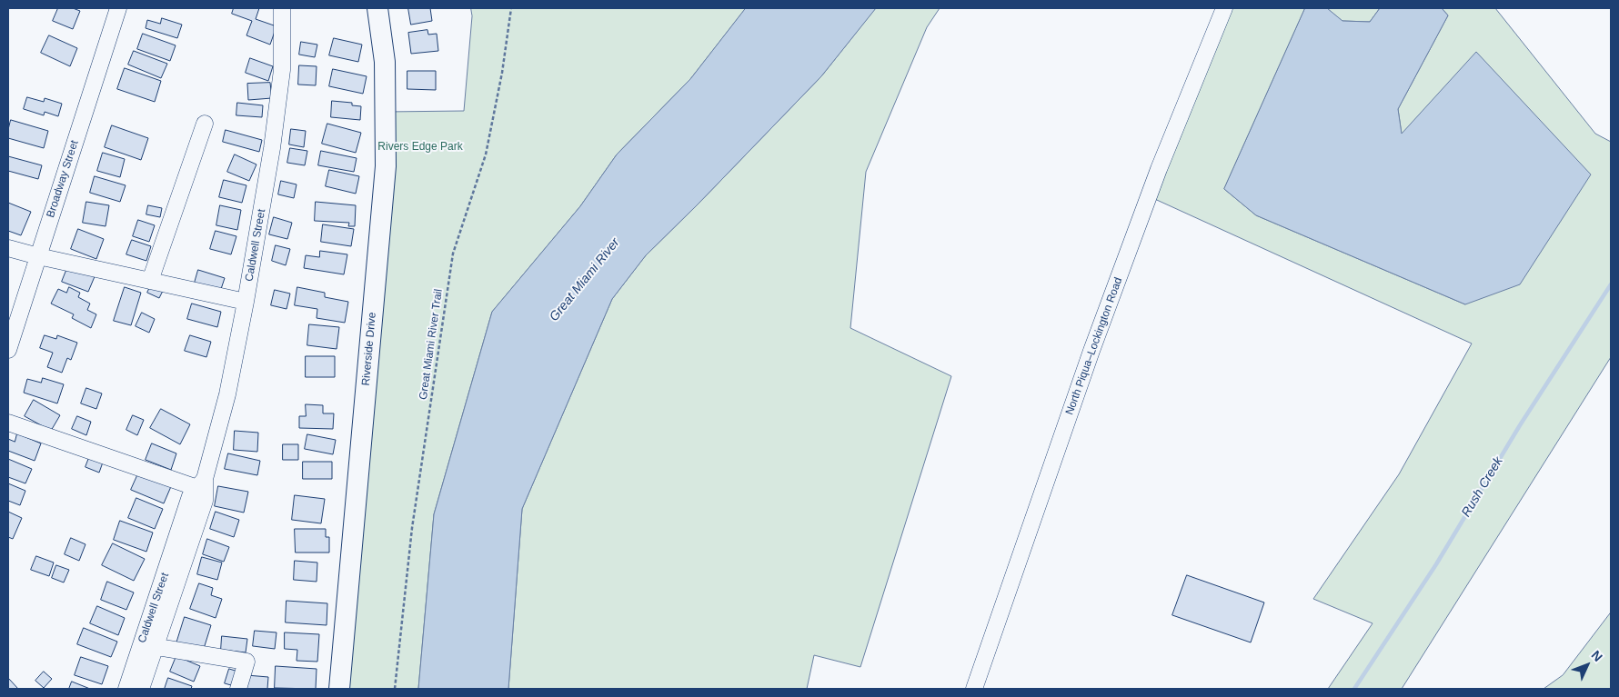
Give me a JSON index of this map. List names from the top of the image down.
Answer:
{
  "streets": {
    "main road": ["Riverside Drive"],
    "street": ["Broadway Street", "Caldwell Street", "North Piqua–Lockington Road"],
    "path": ["Great Miami River Trail"]
  },
  "water": ["Great Miami River", "Rush Creek"],
  "parks": ["Rivers Edge Park"],
  "north": "top right"
}
